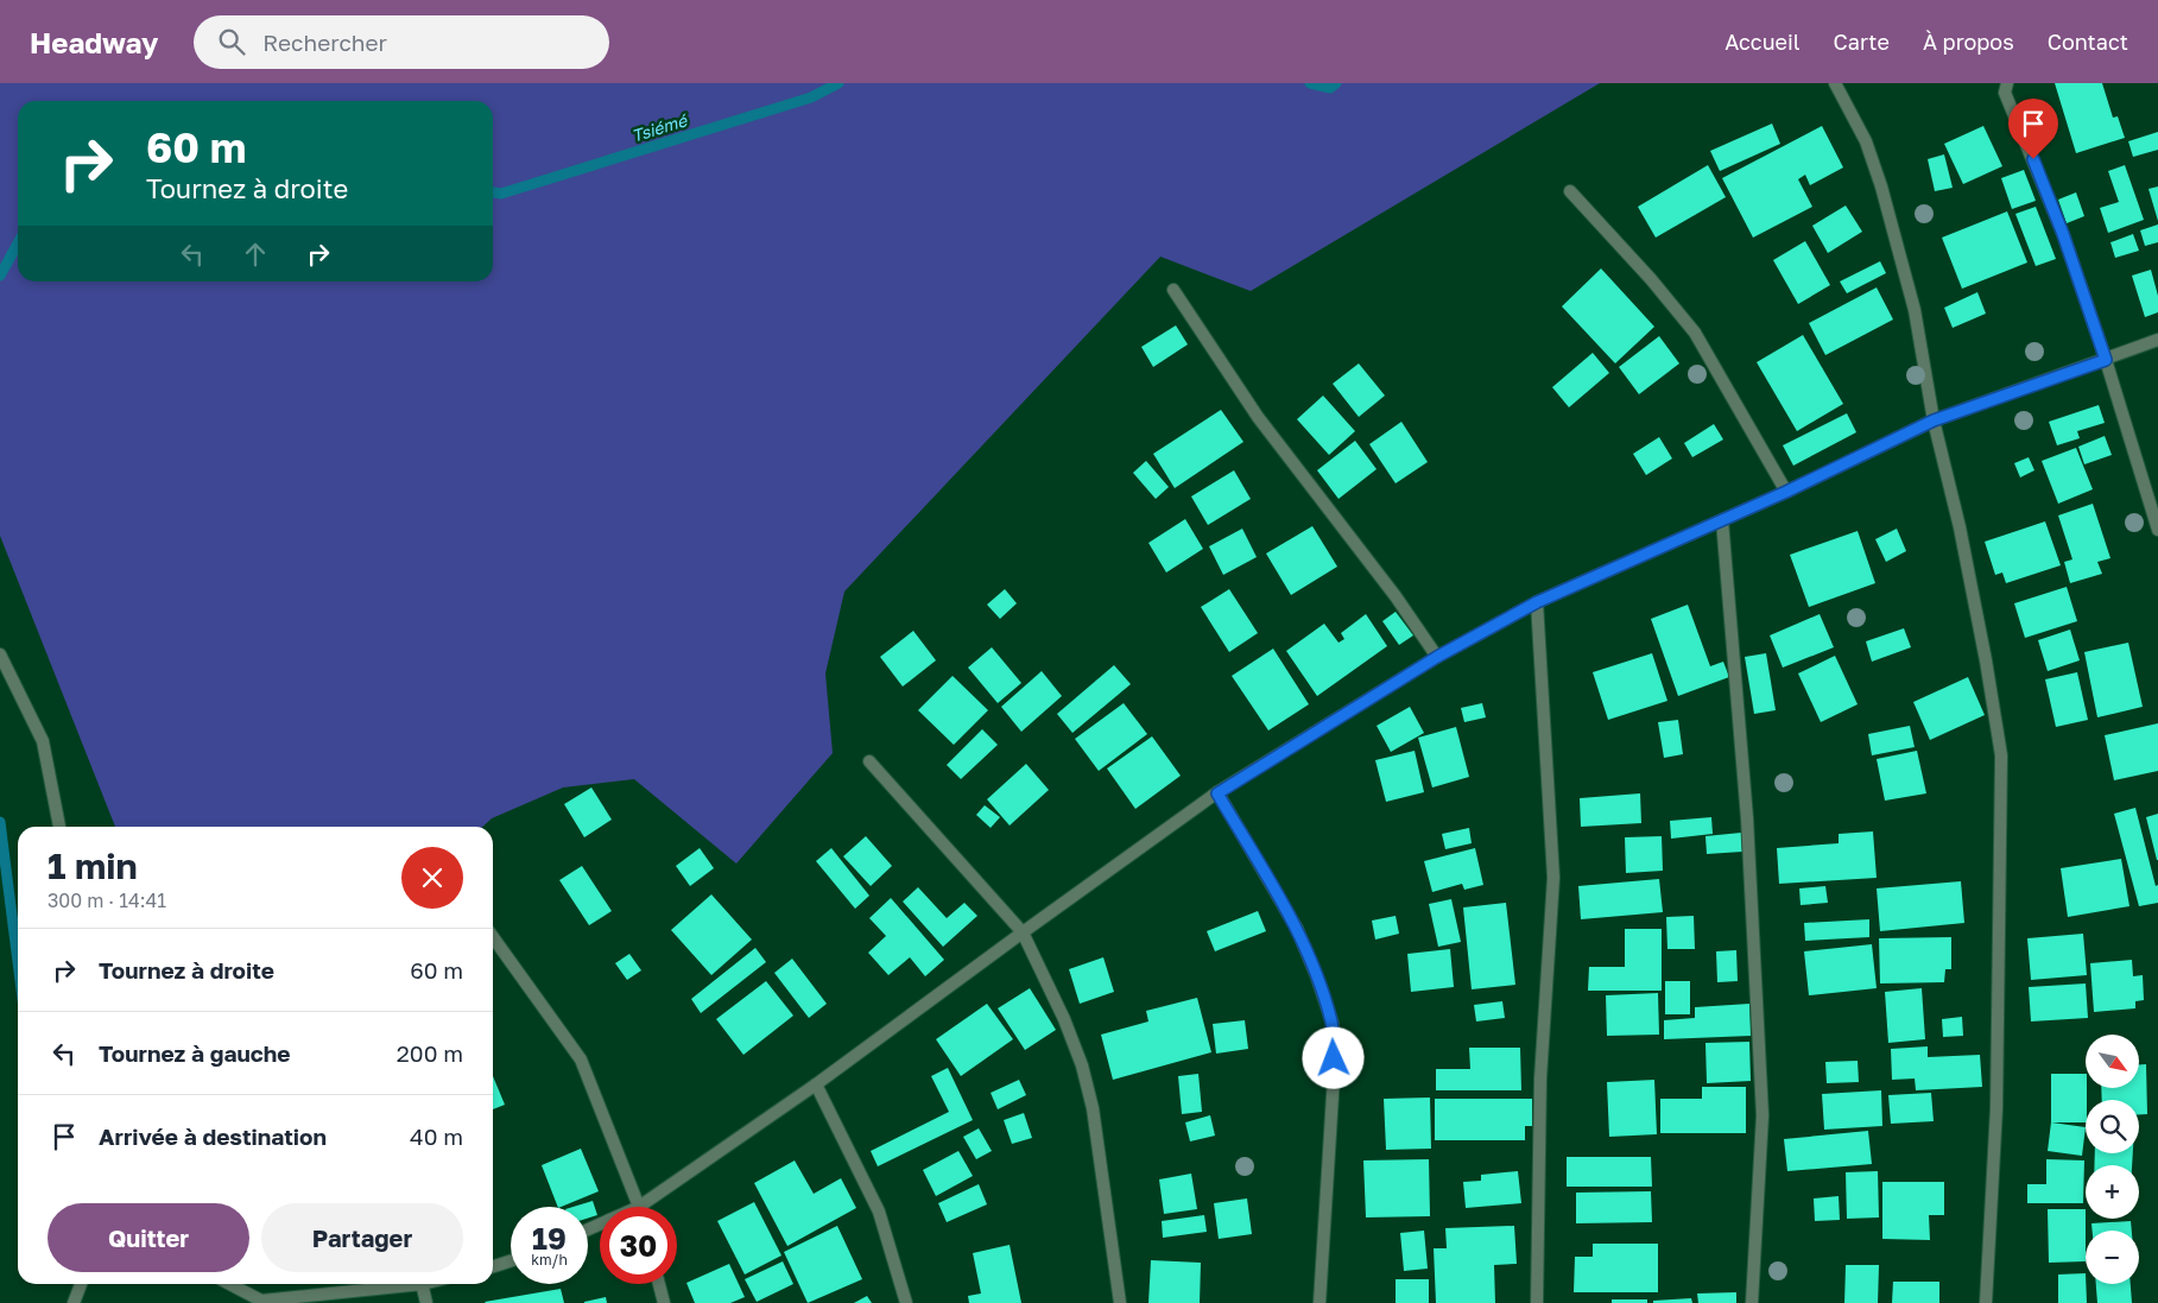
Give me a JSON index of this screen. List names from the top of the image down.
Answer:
{
  "water": ["Tsiémé"],
  "north": "bottom right",
  "page": {
    "header": "Headway",
    "search": "Rechercher",
    "nav": [
      "Accueil",
      "Carte",
      "À propos",
      "Contact"
    ],
    "turn": ["60 m", "Tournez à droite"],
    "heading": ["1 min", "300 m · 14:41"],
    "list": [
      {
        "name": "Tournez à droite",
        "value": "60 m"
      },
      {
        "name": "Tournez à gauche",
        "value": "200 m"
      },
      {
        "name": "Arrivée à destination",
        "value": "40 m"
      }
    ],
    "map_buttons": ["+", "−"],
    "buttons": ["Quitter", "Partager"],
    "speed": "19 km/h",
    "limit": "30"
  }
}
